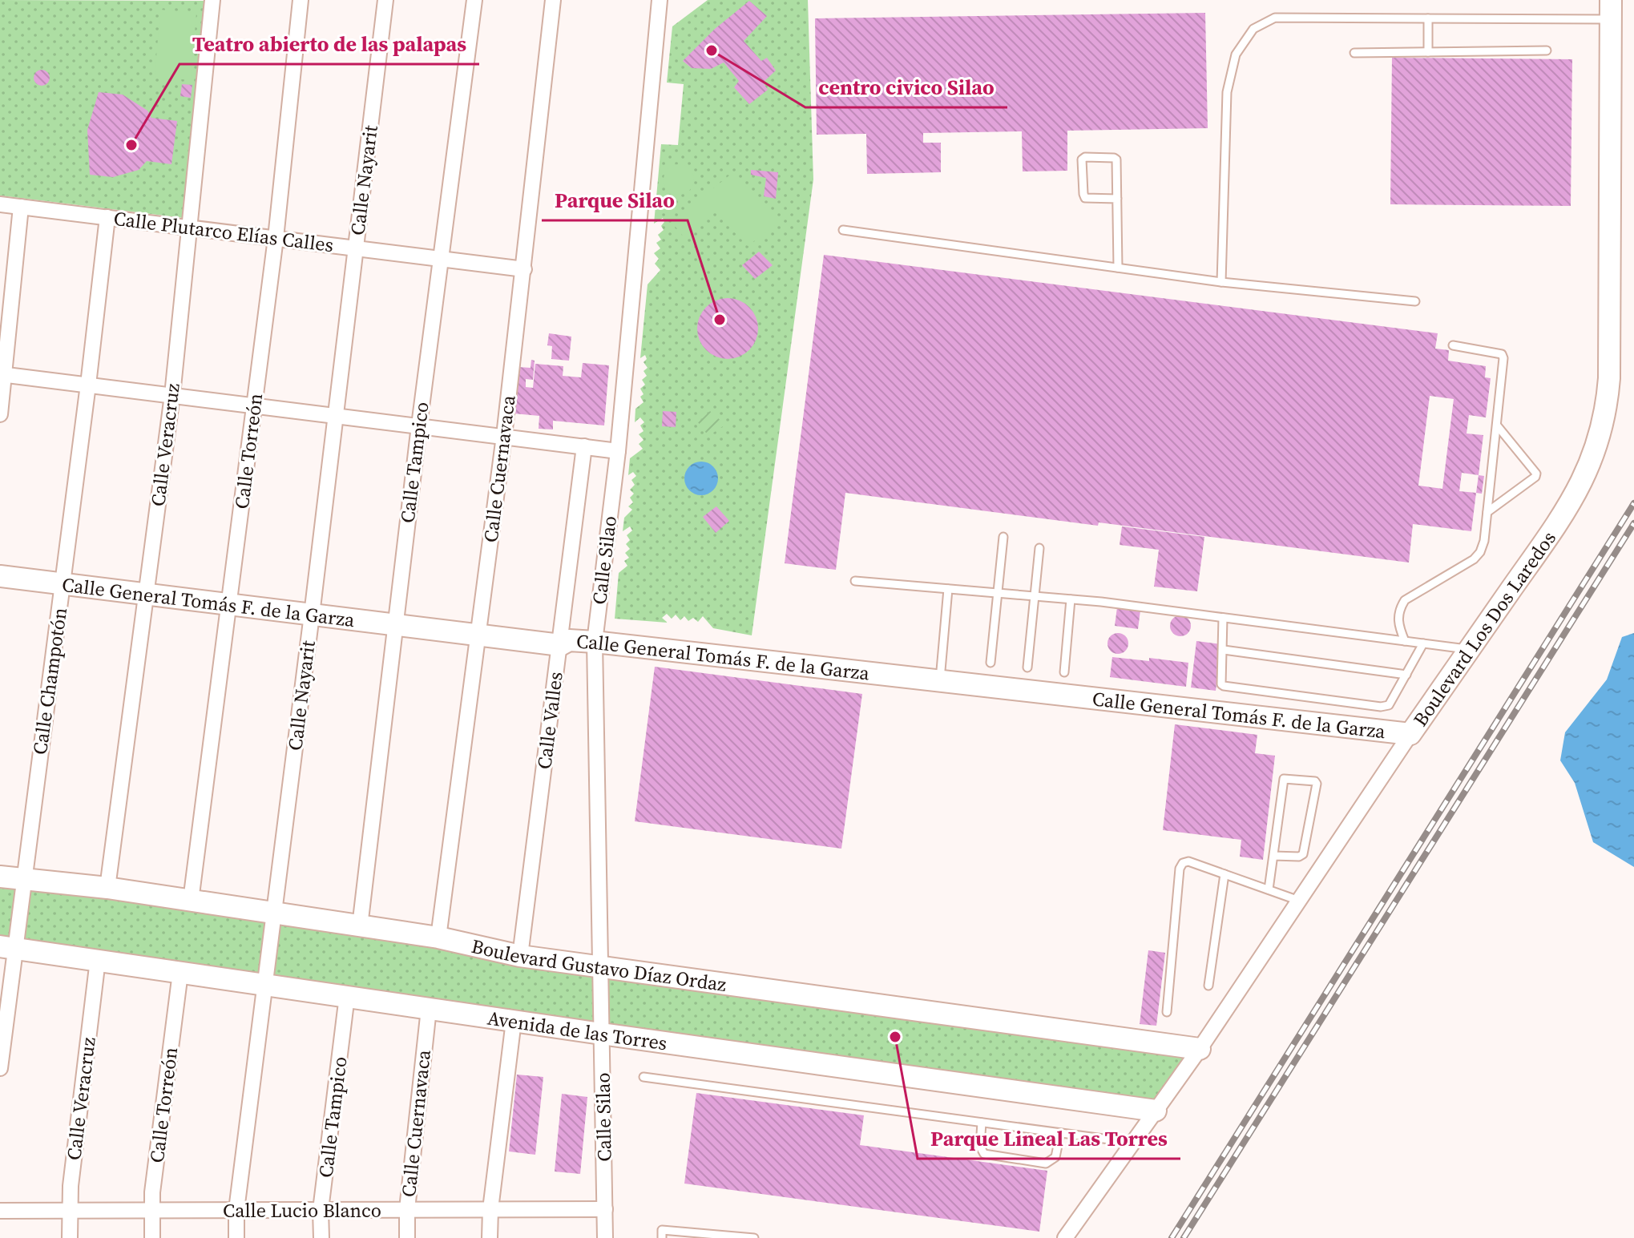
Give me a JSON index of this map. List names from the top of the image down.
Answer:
{
  "streets": {
    "street": [
      "Calle Nayarit",
      "Calle Plutarco Elías Calles",
      "Calle Veracruz",
      "Calle Torreón",
      "Calle Tampico",
      "Calle Cuernavaca",
      "Calle Silao",
      "Calle General Tomás F. de la Garza",
      "Boulevard Los Dos Laredos",
      "Calle Champotón",
      "Calle Valles",
      "Boulevard Gustavo Díaz Ordaz",
      "Avenida de las Torres",
      "Calle Lucio Blanco"
    ]
  },
  "crossings": [
    ["Calle Nayarit", "Calle Plutarco Elías Calles"],
    ["Calle Nayarit", "Calle General Tomás F. de la Garza"],
    ["Calle Nayarit", "Boulevard Gustavo Díaz Ordaz"],
    ["Calle Nayarit", "Avenida de las Torres"],
    ["Calle Nayarit", "Calle Lucio Blanco"],
    ["Calle Plutarco Elías Calles", "Calle Veracruz"],
    ["Calle Plutarco Elías Calles", "Calle Torreón"],
    ["Calle Plutarco Elías Calles", "Calle Tampico"],
    ["Calle Plutarco Elías Calles", "Calle Cuernavaca"],
    ["Calle Plutarco Elías Calles", "Calle Champotón"],
    ["Calle Veracruz", "Calle General Tomás F. de la Garza"],
    ["Calle Veracruz", "Boulevard Gustavo Díaz Ordaz"],
    ["Calle Veracruz", "Avenida de las Torres"],
    ["Calle Veracruz", "Calle Lucio Blanco"],
    ["Calle Torreón", "Calle General Tomás F. de la Garza"],
    ["Calle Torreón", "Boulevard Gustavo Díaz Ordaz"],
    ["Calle Torreón", "Avenida de las Torres"],
    ["Calle Torreón", "Calle Lucio Blanco"],
    ["Calle Tampico", "Calle General Tomás F. de la Garza"],
    ["Calle Tampico", "Boulevard Gustavo Díaz Ordaz"],
    ["Calle Tampico", "Avenida de las Torres"],
    ["Calle Tampico", "Calle Lucio Blanco"],
    ["Calle Cuernavaca", "Calle General Tomás F. de la Garza"],
    ["Calle Cuernavaca", "Boulevard Gustavo Díaz Ordaz"],
    ["Calle Cuernavaca", "Avenida de las Torres"],
    ["Calle Cuernavaca", "Calle Lucio Blanco"],
    ["Calle Silao", "Calle General Tomás F. de la Garza"],
    ["Calle Silao", "Boulevard Gustavo Díaz Ordaz"],
    ["Calle Silao", "Avenida de las Torres"],
    ["Calle Silao", "Calle Lucio Blanco"],
    ["Calle General Tomás F. de la Garza", "Boulevard Los Dos Laredos"],
    ["Calle General Tomás F. de la Garza", "Calle Champotón"],
    ["Calle General Tomás F. de la Garza", "Calle Valles"],
    ["Boulevard Los Dos Laredos", "Boulevard Gustavo Díaz Ordaz"],
    ["Boulevard Los Dos Laredos", "Avenida de las Torres"],
    ["Calle Champotón", "Boulevard Gustavo Díaz Ordaz"],
    ["Calle Champotón", "Avenida de las Torres"],
    ["Calle Valles", "Boulevard Gustavo Díaz Ordaz"]
  ],
  "places": [
    "centro civico Silao",
    "Teatro abierto de las palapas",
    "Parque Silao",
    "Parque Lineal Las Torres"
  ]
}
